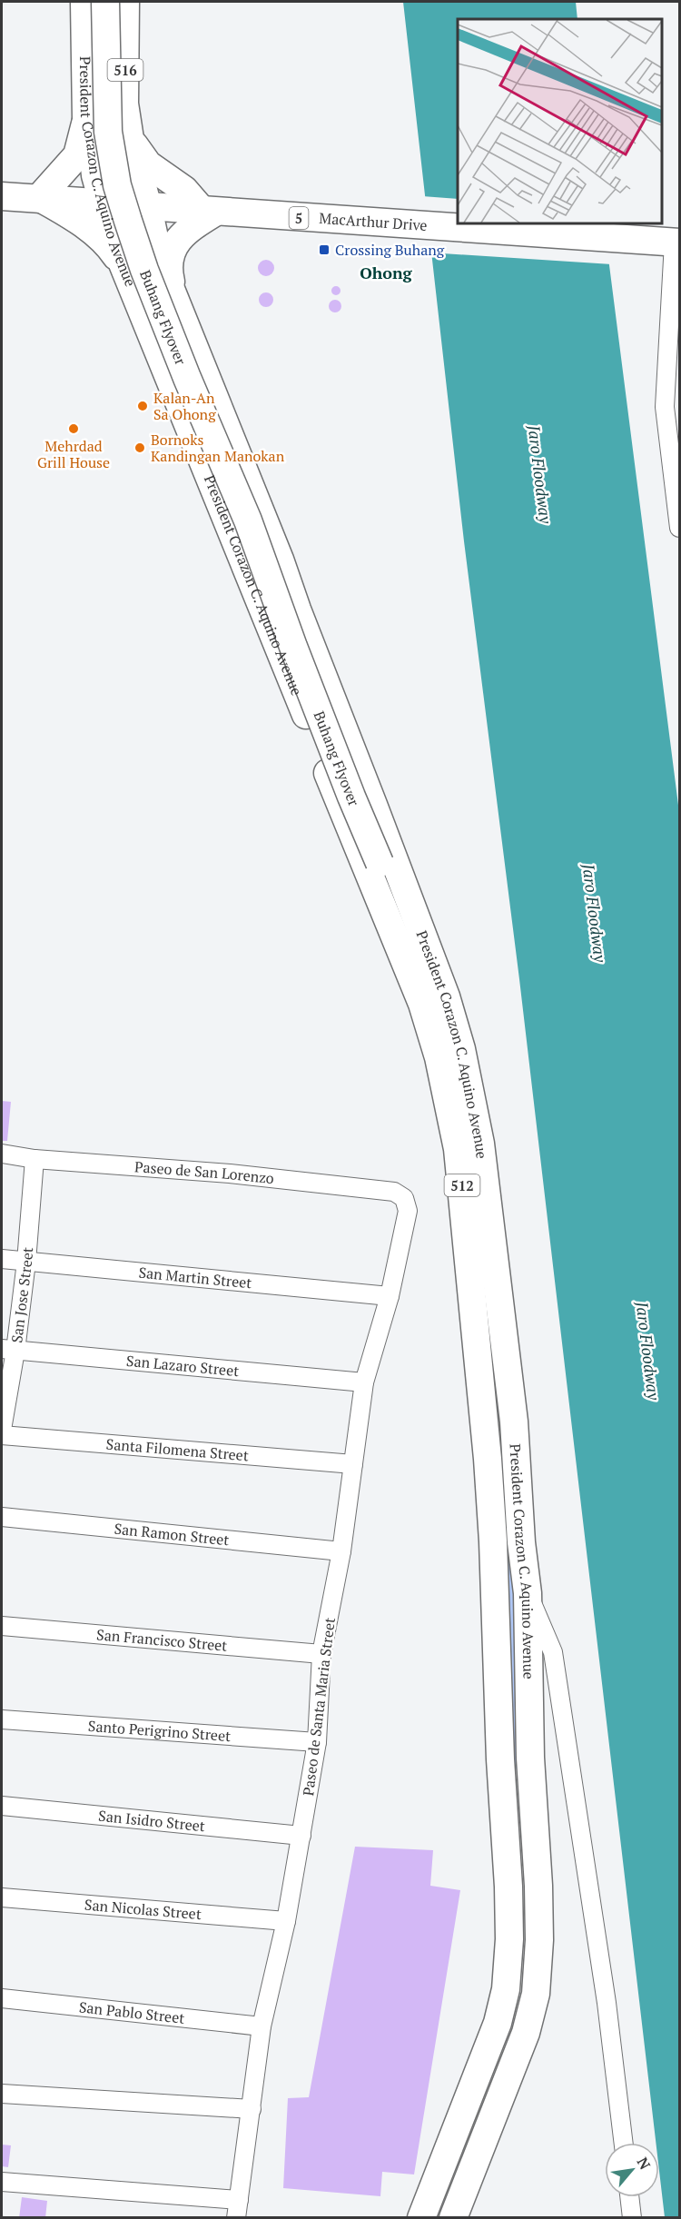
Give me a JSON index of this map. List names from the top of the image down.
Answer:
{
  "streets": {
    "main road": [
      "516",
      "President Corazon C. Aquino Avenue",
      "5",
      "MacArthur Drive",
      "Buhang Flyover",
      "512"
    ],
    "street": [
      "Paseo de San Lorenzo",
      "San Martin Street",
      "San Jose Street",
      "San Lazaro Street",
      "Santa Filomena Street",
      "San Ramon Street",
      "San Francisco Street",
      "Paseo de Santa Maria Street",
      "Santo Perigrino Street",
      "San Isidro Street",
      "San Nicolas Street",
      "San Pablo Street"
    ]
  },
  "crossings": [
    ["President Corazon C. Aquino Avenue", "MacArthur Drive"],
    ["President Corazon C. Aquino Avenue", "Buhang Flyover"],
    ["Paseo de San Lorenzo", "San Jose Street"],
    ["Paseo de San Lorenzo", "Paseo de Santa Maria Street"],
    ["San Martin Street", "San Jose Street"],
    ["San Martin Street", "Paseo de Santa Maria Street"],
    ["San Jose Street", "San Lazaro Street"],
    ["San Lazaro Street", "Paseo de Santa Maria Street"],
    ["Santa Filomena Street", "Paseo de Santa Maria Street"],
    ["San Ramon Street", "Paseo de Santa Maria Street"],
    ["San Francisco Street", "Paseo de Santa Maria Street"],
    ["Paseo de Santa Maria Street", "Santo Perigrino Street"],
    ["Paseo de Santa Maria Street", "San Isidro Street"],
    ["Paseo de Santa Maria Street", "San Nicolas Street"],
    ["Paseo de Santa Maria Street", "San Pablo Street"]
  ],
  "districts": ["Ohong"],
  "water": ["Jaro Floodway"],
  "places": {
    "transit": ["Crossing Buhang"],
    "other": ["Kalan-An Sa Ohong", "Mehrdad Grill House", "Bornoks Kandingan Manokan"]
  },
  "north": "top right"
}
